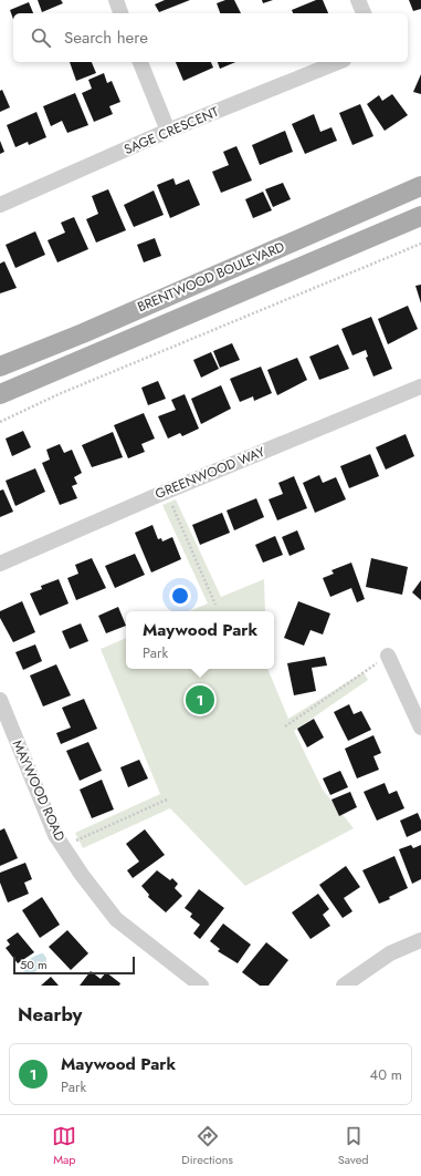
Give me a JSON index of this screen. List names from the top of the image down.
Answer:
{
  "streets": {
    "main road": ["BRENTWOOD BOULEVARD"],
    "street": ["SAGE CRESCENT", "GREENWOOD WAY", "MAYWOOD ROAD"]
  },
  "scale_bar": "50 m",
  "page": {
    "search": "Search here",
    "popup": ["Maywood Park", "Park"],
    "pins": "1",
    "scale": "50 m",
    "heading": "Nearby",
    "list": [
      {
        "mark": "1",
        "name": "Maywood Park",
        "note": "Park",
        "value": "40 m"
      }
    ],
    "nav": ["Map", "Directions", "Saved"]
  }
}
